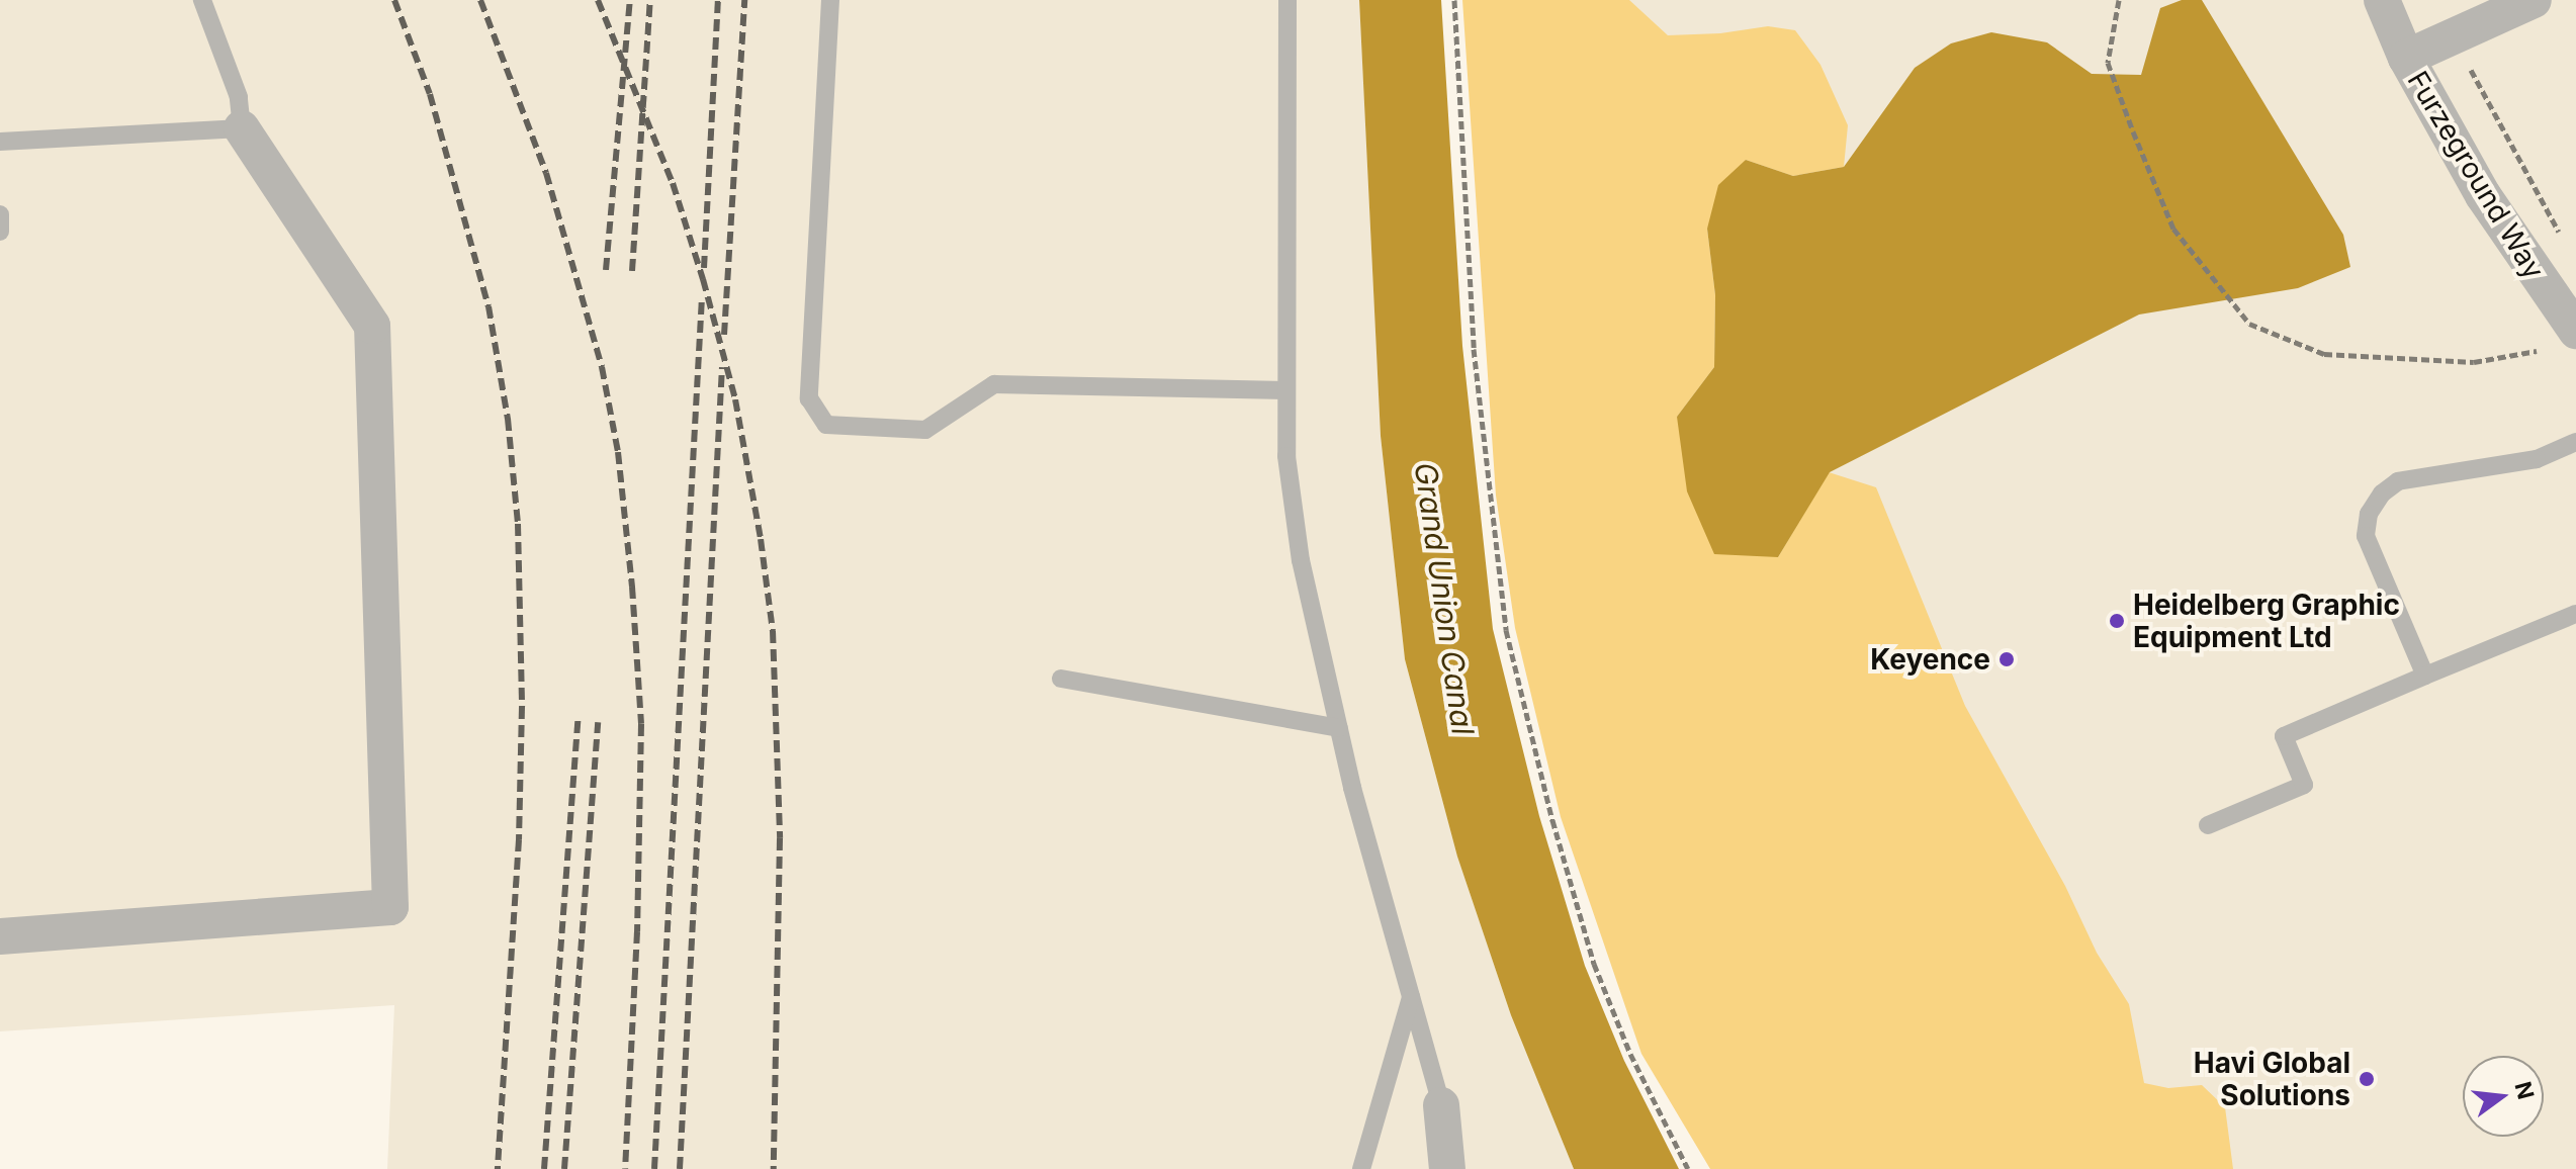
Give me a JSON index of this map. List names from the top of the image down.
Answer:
{
  "streets": {
    "street": ["Furzeground Way"]
  },
  "water": ["Grand Union Canal"],
  "places": ["Heidelberg Graphic Equipment Ltd", "Keyence", "Havi Global Solutions"],
  "north": "right"
}
